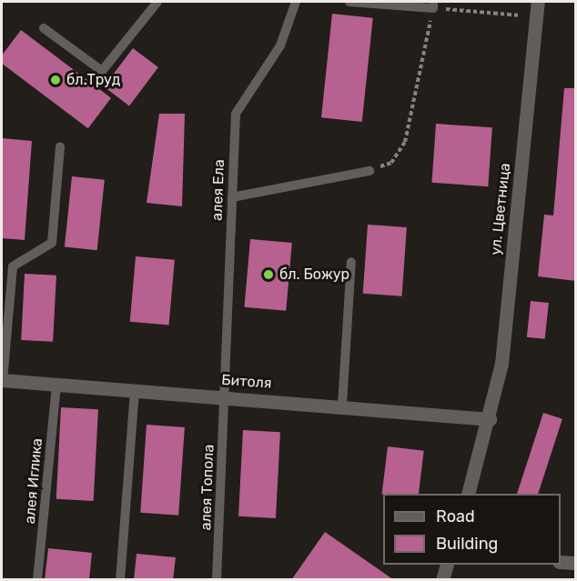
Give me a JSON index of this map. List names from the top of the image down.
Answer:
{
  "streets": {
    "street": ["ул. Цветница", "Битоля"],
    "lane": ["алея Ела", "алея Иглика", "алея Топола"]
  },
  "crossings": [
    ["алея Ела", "Битоля"],
    ["алея Ела", "алея Топола"],
    ["ул. Цветница", "Битоля"],
    ["Битоля", "алея Иглика"],
    ["Битоля", "алея Топола"]
  ],
  "places": ["бл.Труд", "бл. Божур"],
  "legend": ["Road", "Building"]
}
